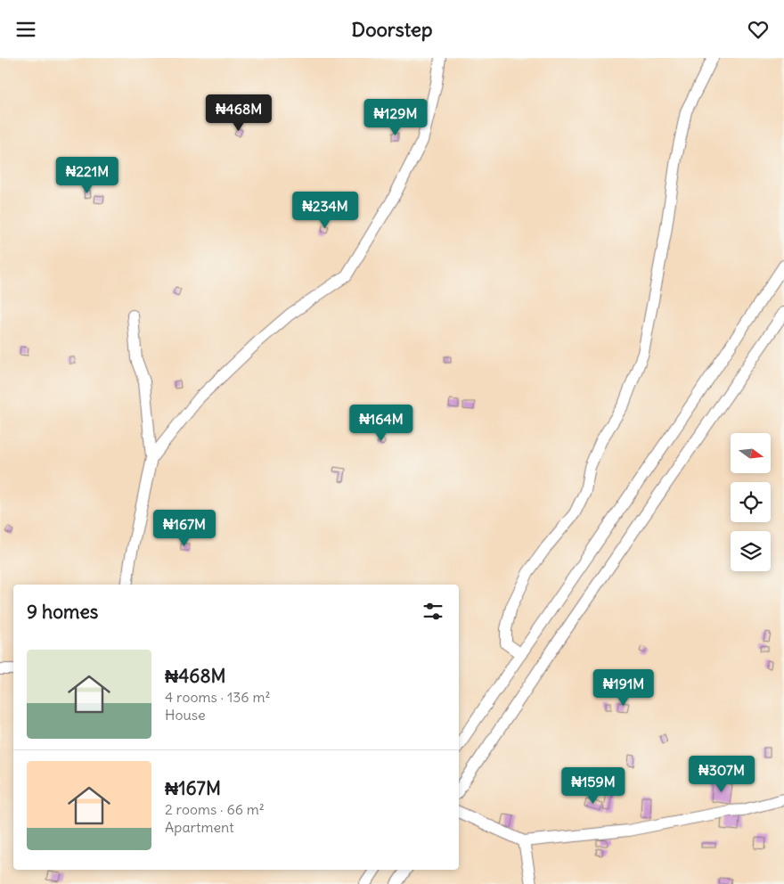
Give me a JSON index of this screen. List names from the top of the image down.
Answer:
{
  "north": "right",
  "page": {
    "header": "Doorstep",
    "price": [
      "₦468M",
      "₦129M",
      "₦221M",
      "₦234M",
      "₦164M",
      "₦167M",
      "₦191M",
      "₦307M",
      "₦159M"
    ],
    "heading": "9 homes",
    "list": [
      {
        "name": "₦468M",
        "note": "4 rooms · 136 m² · House"
      },
      {
        "name": "₦167M",
        "note": "2 rooms · 66 m² · Apartment"
      }
    ]
  }
}
